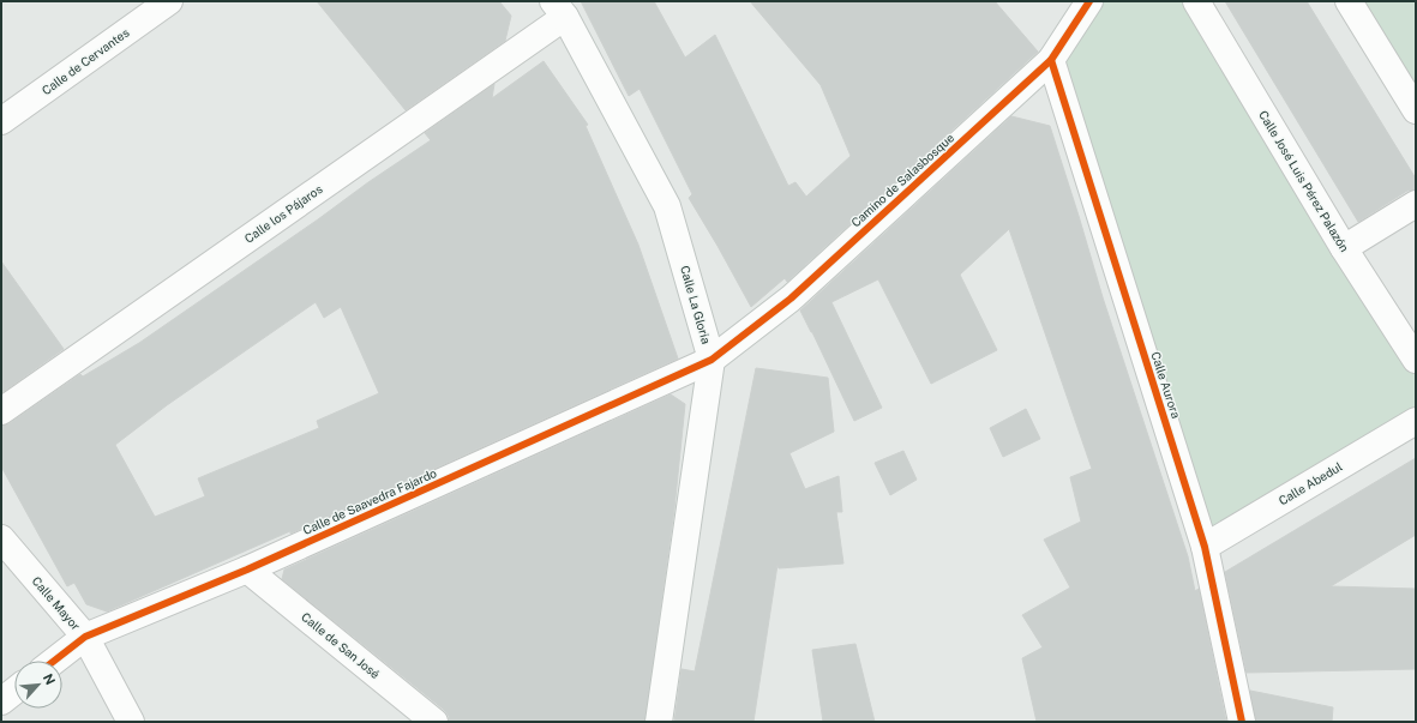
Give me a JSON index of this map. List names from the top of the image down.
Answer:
{
  "streets": {
    "street": [
      "Calle de Cervantes",
      "Camino de Salasbosque",
      "Calle José Luis Pérez Palazón",
      "Calle los Pájaros",
      "Calle La Gloria",
      "Calle Aurora",
      "Calle Abedul",
      "Calle de Saavedra Fajardo",
      "Calle Mayor",
      "Calle de San José"
    ]
  },
  "crossings": [
    ["Camino de Salasbosque", "Calle La Gloria"],
    ["Camino de Salasbosque", "Calle Aurora"],
    ["Camino de Salasbosque", "Calle de Saavedra Fajardo"],
    ["Calle los Pájaros", "Calle La Gloria"],
    ["Calle La Gloria", "Calle de Saavedra Fajardo"],
    ["Calle Aurora", "Calle Abedul"],
    ["Calle de Saavedra Fajardo", "Calle Mayor"],
    ["Calle de Saavedra Fajardo", "Calle de San José"]
  ],
  "north": "top right"
}
